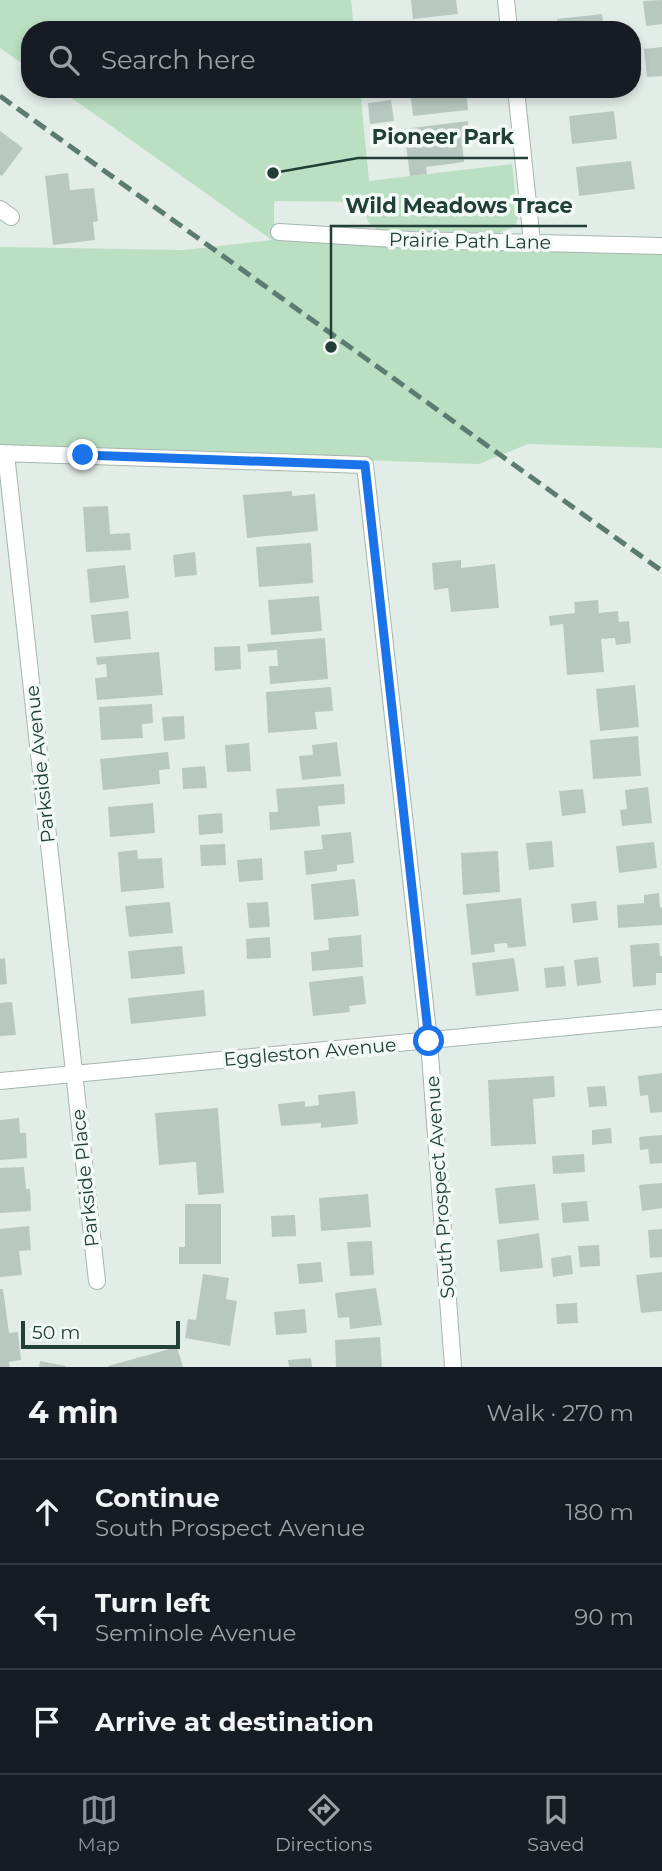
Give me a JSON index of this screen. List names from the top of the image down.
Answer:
{
  "streets": {
    "street": [
      "Prairie Path Lane",
      "Parkside Avenue",
      "Eggleston Avenue",
      "Parkside Place",
      "South Prospect Avenue"
    ]
  },
  "crossings": [
    ["Parkside Avenue", "Eggleston Avenue"],
    ["Parkside Avenue", "Parkside Place"],
    ["Parkside Avenue", "South Prospect Avenue"],
    ["Eggleston Avenue", "Parkside Place"],
    ["Eggleston Avenue", "South Prospect Avenue"]
  ],
  "places": ["Pioneer Park", "Wild Meadows Trace"],
  "scale_bar": "50 m",
  "page": {
    "search": "Search here",
    "scale": "50 m",
    "heading": ["4 min", "Walk · 270 m"],
    "list": [
      ["Continue", "South Prospect Avenue", "180 m"],
      ["Turn left", "Seminole Avenue", "90 m"],
      "Arrive at destination"
    ],
    "nav": ["Map", "Directions", "Saved"]
  }
}
